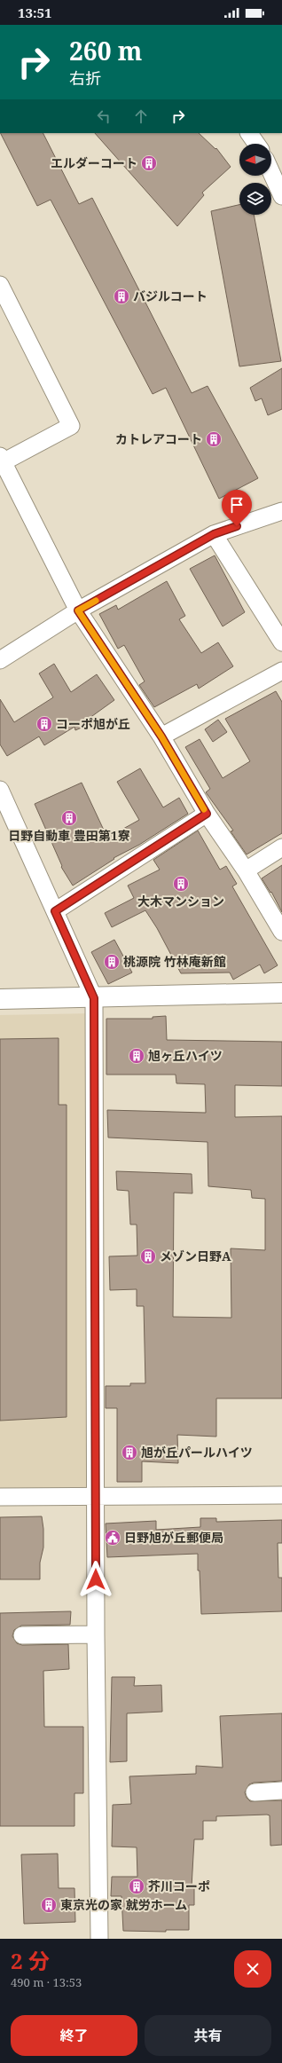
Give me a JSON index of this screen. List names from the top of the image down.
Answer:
{
  "places": {
    "building": [
      "エルダーコート",
      "バジルコート",
      "カトレアコート",
      "コーポ旭が丘",
      "日野自動車 豊田第1寮",
      "大木マンション",
      "桃源院 竹林庵新館",
      "旭ヶ丘ハイツ",
      "メゾン日野A",
      "旭が丘パールハイツ",
      "芥川コーポ",
      "東京光の家 就労ホーム"
    ],
    "public building": ["日野旭が丘郵便局"]
  },
  "north": "left",
  "page": {
    "status": "13:51",
    "turn": ["260 m", "右折"],
    "heading": ["2 分", "490 m · 13:53"],
    "buttons": ["終了", "共有"]
  }
}
